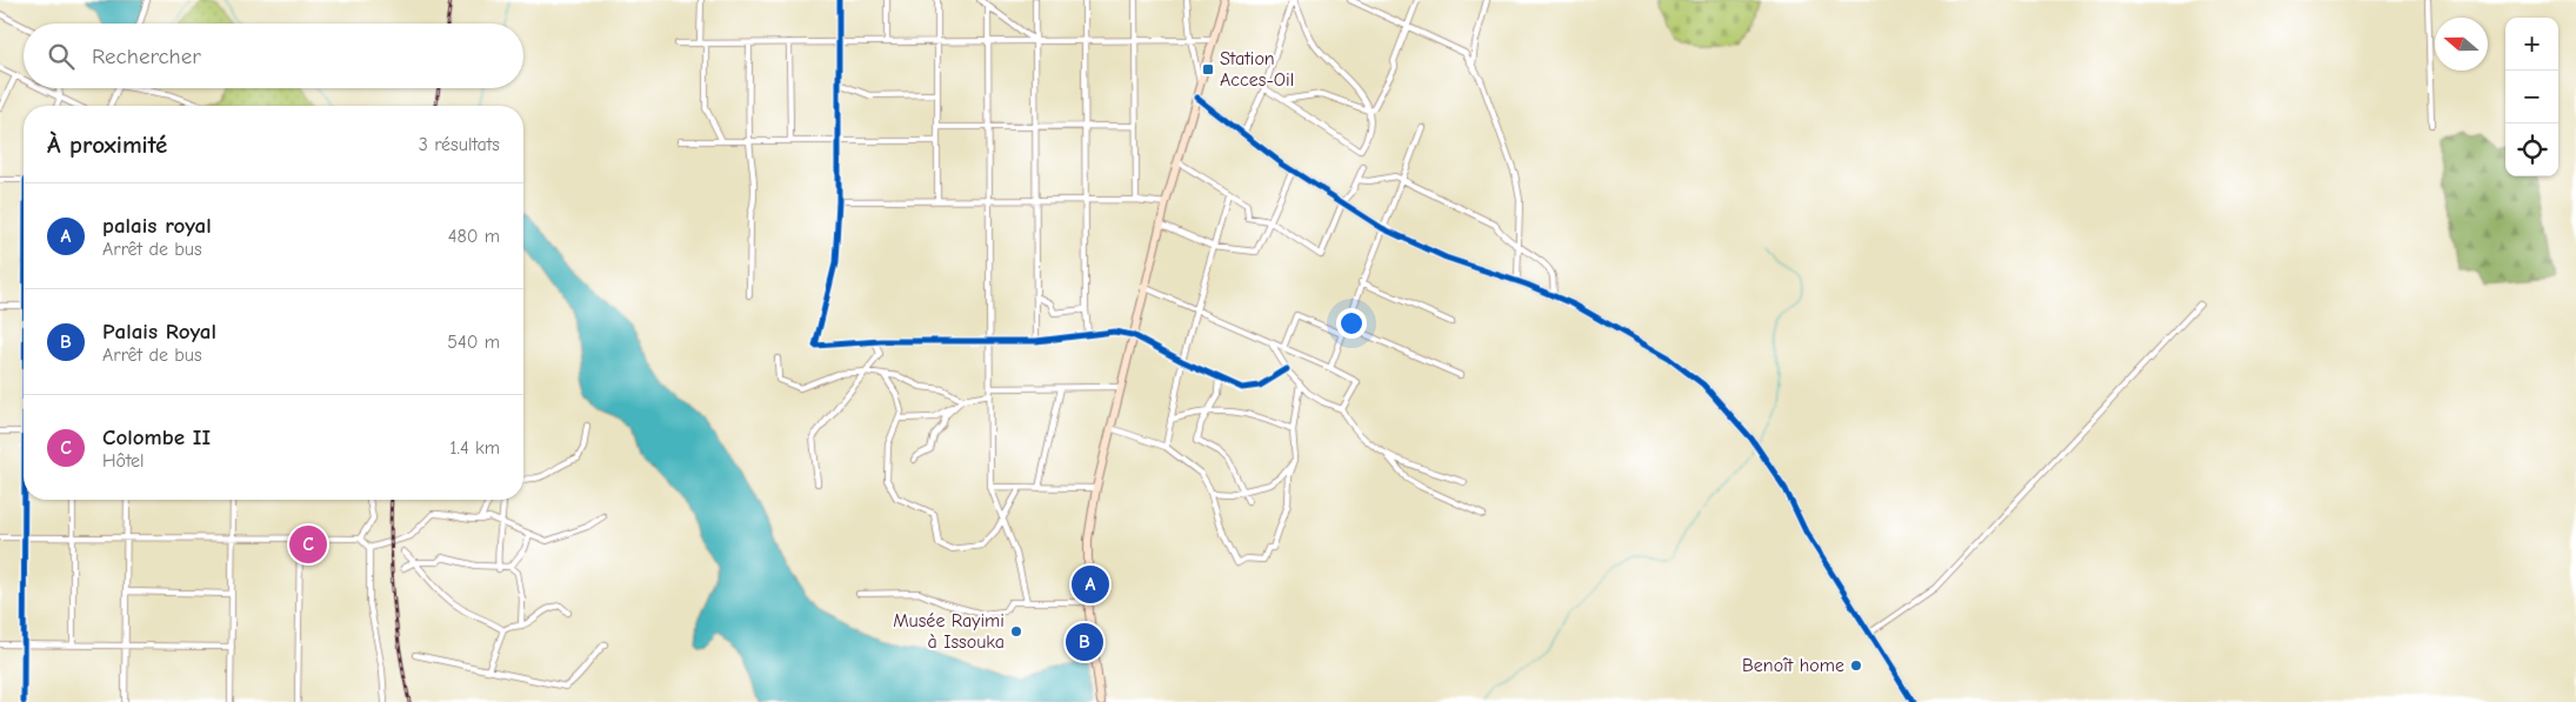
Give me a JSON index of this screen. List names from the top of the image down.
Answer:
{
  "places": {
    "transit": ["Station Acces-Oil"],
    "other": ["Musée Rayimi à Issouka", "Benoît home"]
  },
  "north": "left",
  "page": {
    "map_buttons": ["+", "−"],
    "search": "Rechercher",
    "heading": ["À proximité", "3 résultats"],
    "list": [
      {
        "mark": "A",
        "name": "palais royal",
        "note": "Arrêt de bus",
        "value": "480 m"
      },
      {
        "mark": "B",
        "name": "Palais Royal",
        "note": "Arrêt de bus",
        "value": "540 m"
      },
      {
        "mark": "C",
        "name": "Colombe II",
        "note": "Hôtel",
        "value": "1.4 km"
      }
    ],
    "pins": ["C", "A", "B"]
  }
}
